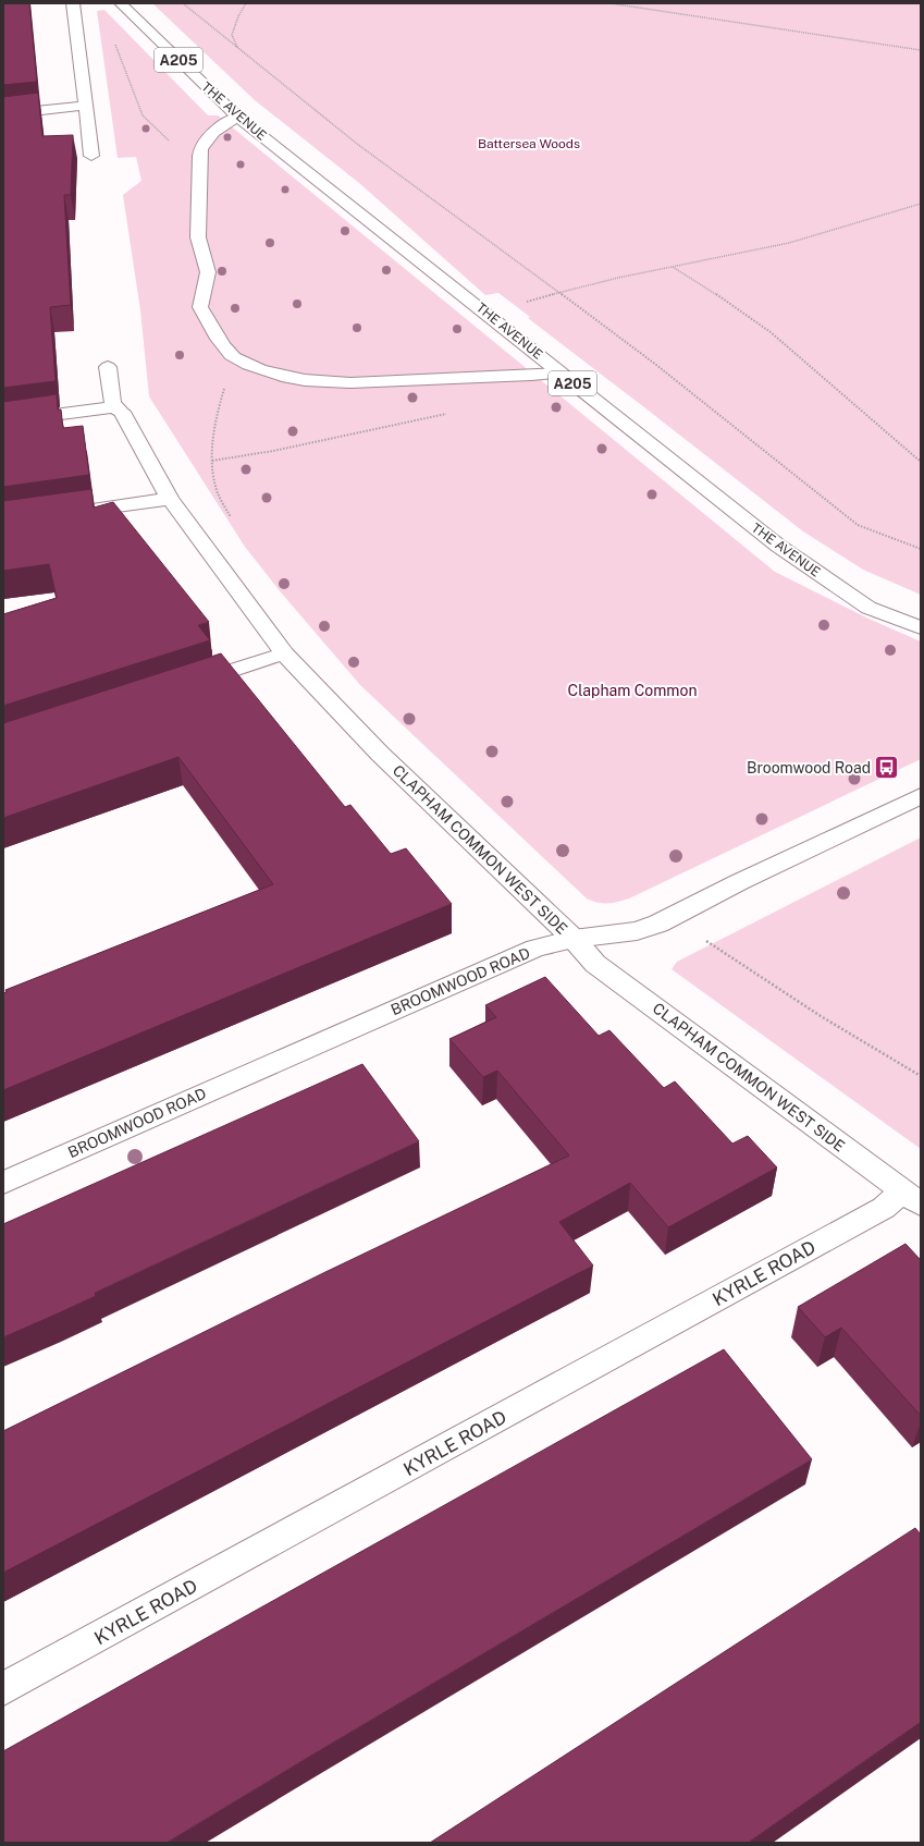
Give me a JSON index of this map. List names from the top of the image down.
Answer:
{
  "streets": {
    "main road": [
      "A205",
      "THE AVENUE",
      "CLAPHAM COMMON WEST SIDE",
      "BROOMWOOD ROAD",
      "KYRLE ROAD"
    ]
  },
  "crossings": [
    ["CLAPHAM COMMON WEST SIDE", "BROOMWOOD ROAD"],
    ["CLAPHAM COMMON WEST SIDE", "KYRLE ROAD"]
  ],
  "parks": ["Battersea Woods", "Clapham Common"],
  "places": {
    "bus stop": ["Broomwood Road"]
  }
}
